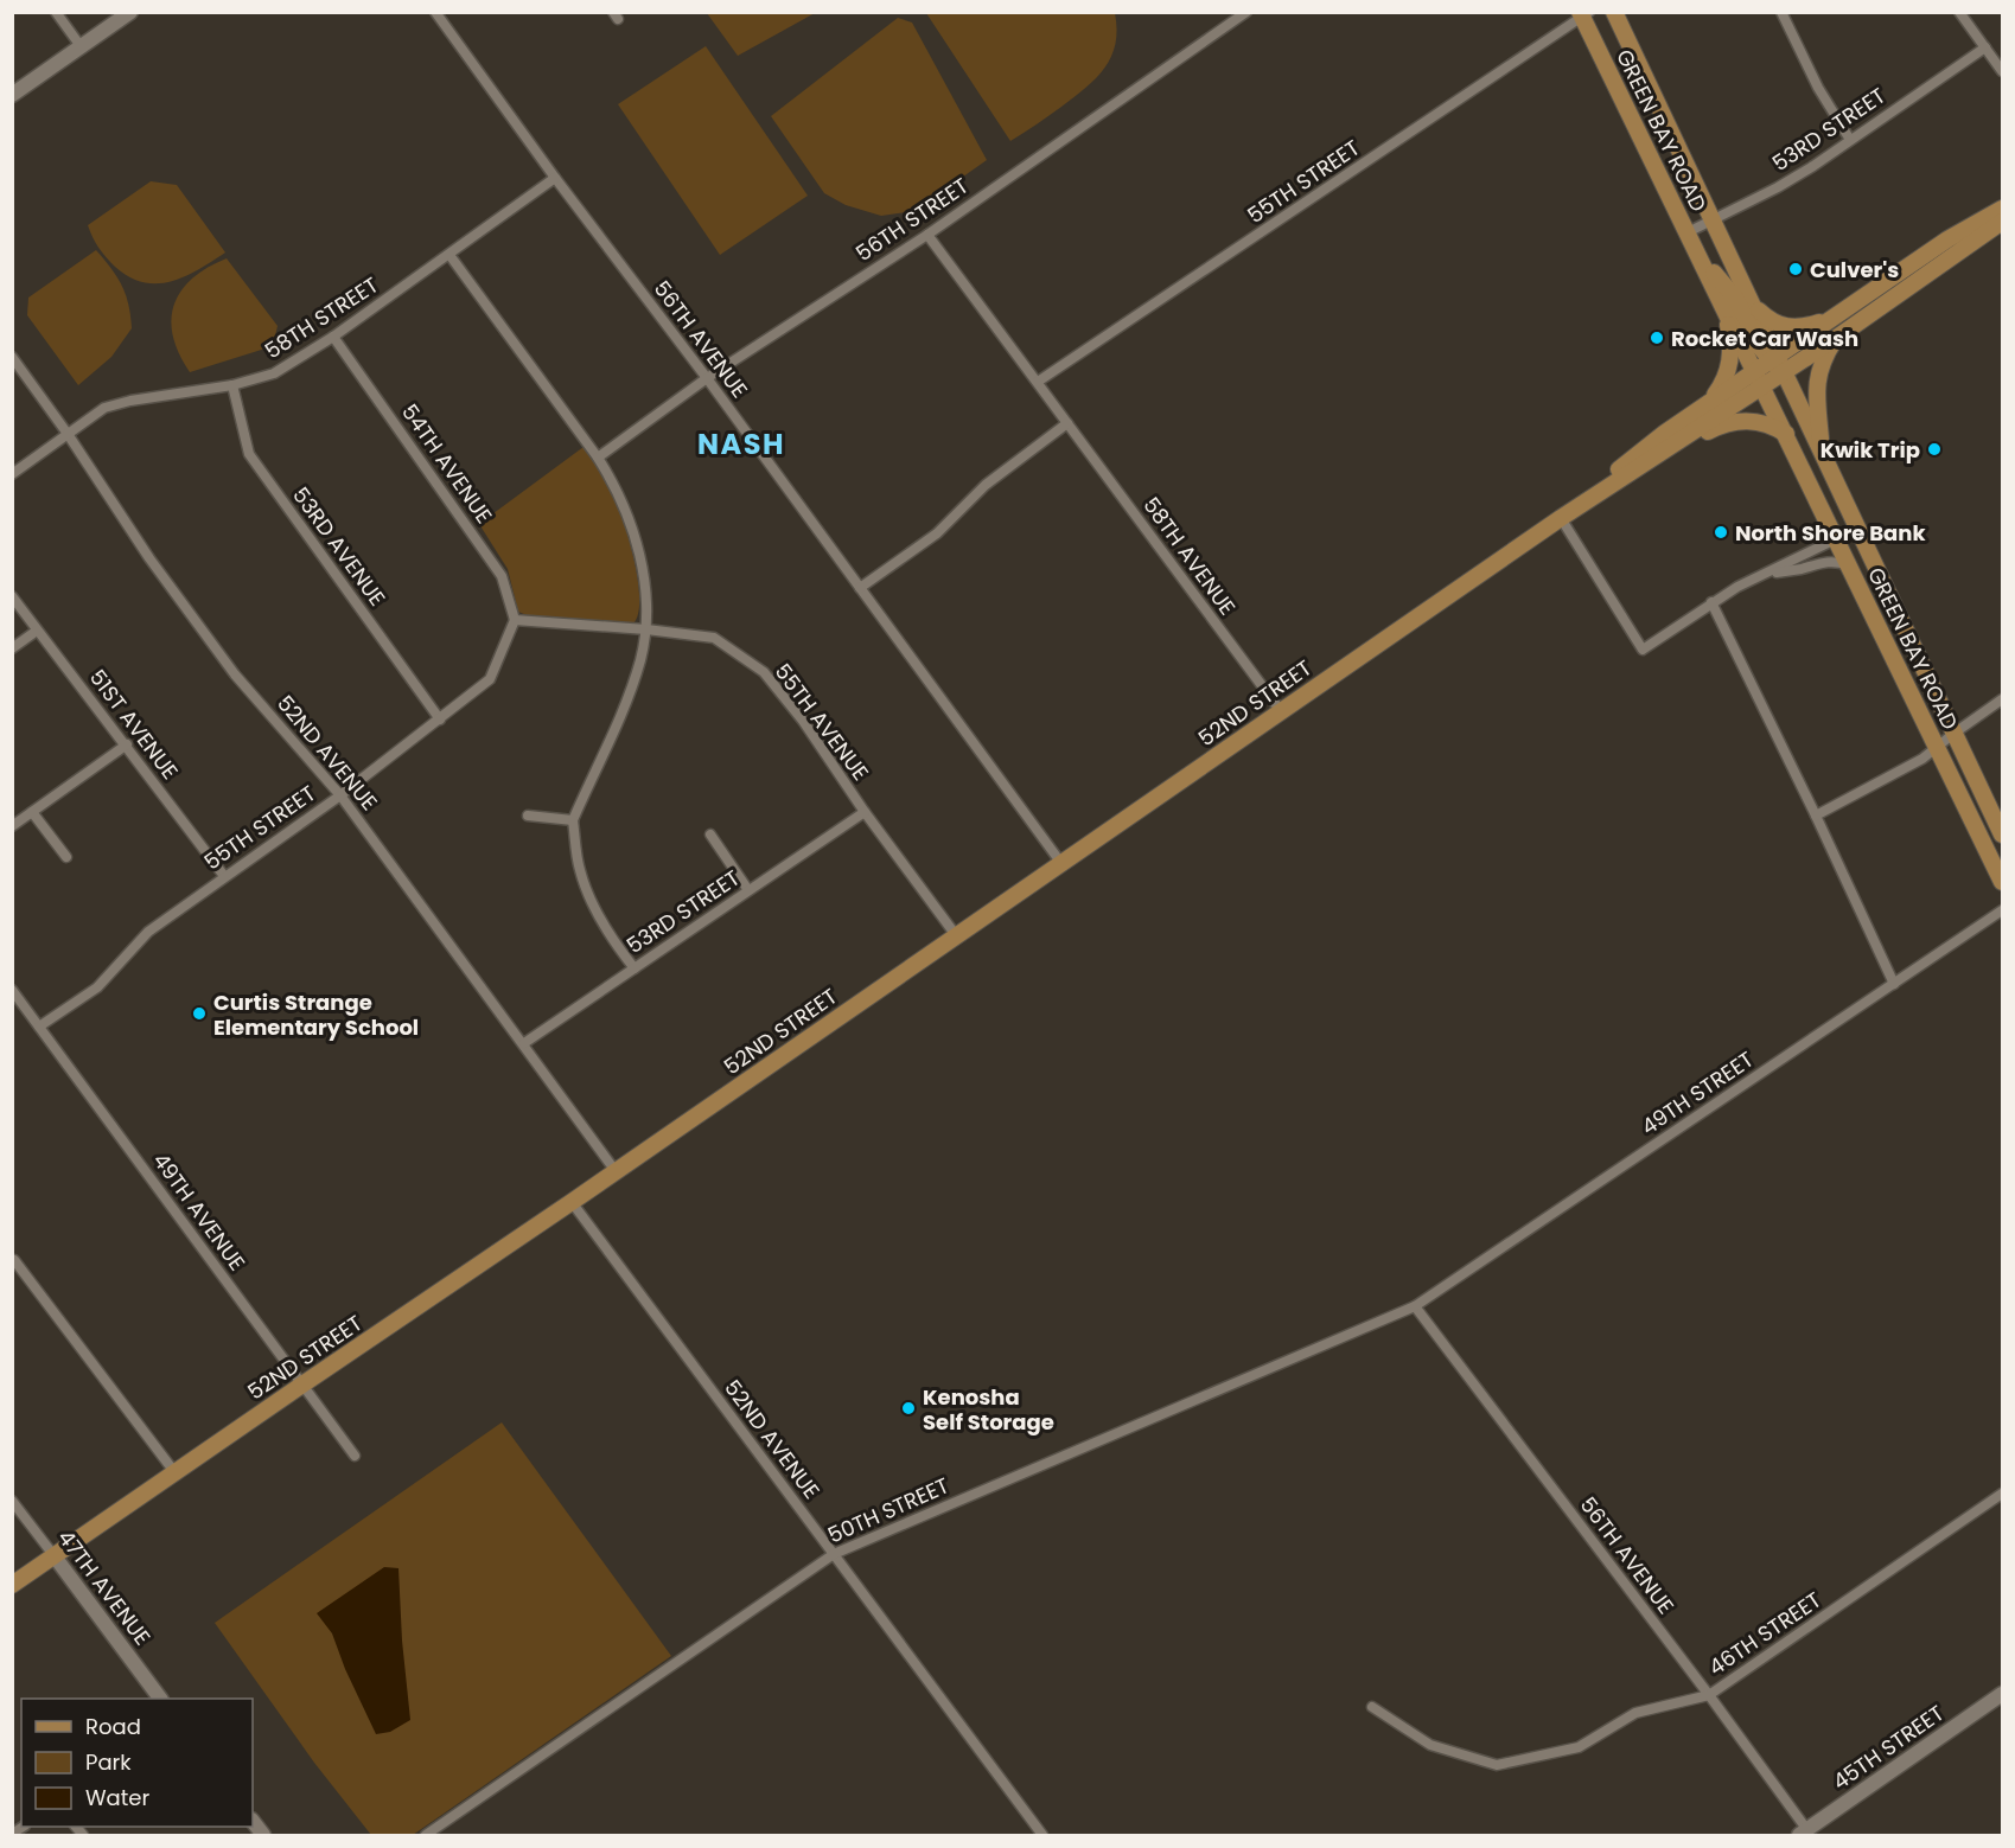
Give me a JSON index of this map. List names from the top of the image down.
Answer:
{
  "streets": {
    "main road": ["GREEN BAY ROAD", "52ND STREET"],
    "street": [
      "53RD STREET",
      "55TH STREET",
      "56TH STREET",
      "58TH STREET",
      "56TH AVENUE",
      "54TH AVENUE",
      "53RD AVENUE",
      "58TH AVENUE",
      "55TH AVENUE",
      "51ST AVENUE",
      "52ND AVENUE",
      "49TH STREET",
      "49TH AVENUE",
      "50TH STREET",
      "47TH AVENUE",
      "46TH STREET",
      "45TH STREET"
    ]
  },
  "crossings": [
    ["53RD STREET", "GREEN BAY ROAD"],
    ["53RD STREET", "55TH AVENUE"],
    ["53RD STREET", "52ND AVENUE"],
    ["GREEN BAY ROAD", "55TH STREET"],
    ["GREEN BAY ROAD", "52ND STREET"],
    ["55TH STREET", "54TH AVENUE"],
    ["55TH STREET", "53RD AVENUE"],
    ["55TH STREET", "58TH AVENUE"],
    ["55TH STREET", "55TH AVENUE"],
    ["55TH STREET", "51ST AVENUE"],
    ["55TH STREET", "52ND AVENUE"],
    ["55TH STREET", "49TH AVENUE"],
    ["56TH STREET", "56TH AVENUE"],
    ["56TH STREET", "58TH AVENUE"],
    ["58TH STREET", "56TH AVENUE"],
    ["58TH STREET", "54TH AVENUE"],
    ["58TH STREET", "53RD AVENUE"],
    ["58TH STREET", "52ND AVENUE"],
    ["56TH AVENUE", "52ND STREET"],
    ["56TH AVENUE", "49TH STREET"],
    ["56TH AVENUE", "50TH STREET"],
    ["56TH AVENUE", "46TH STREET"],
    ["56TH AVENUE", "45TH STREET"],
    ["54TH AVENUE", "55TH AVENUE"],
    ["58TH AVENUE", "52ND STREET"],
    ["52ND STREET", "55TH AVENUE"],
    ["52ND STREET", "52ND AVENUE"],
    ["52ND STREET", "49TH AVENUE"],
    ["52ND STREET", "47TH AVENUE"],
    ["52ND AVENUE", "50TH STREET"],
    ["49TH STREET", "50TH STREET"]
  ],
  "districts": ["NASH"],
  "places": [
    "Culver's",
    "Rocket Car Wash",
    "Kwik Trip",
    "North Shore Bank",
    "Curtis Strange Elementary School",
    "Kenosha Self Storage"
  ],
  "legend": ["Road", "Park", "Water"]
}
